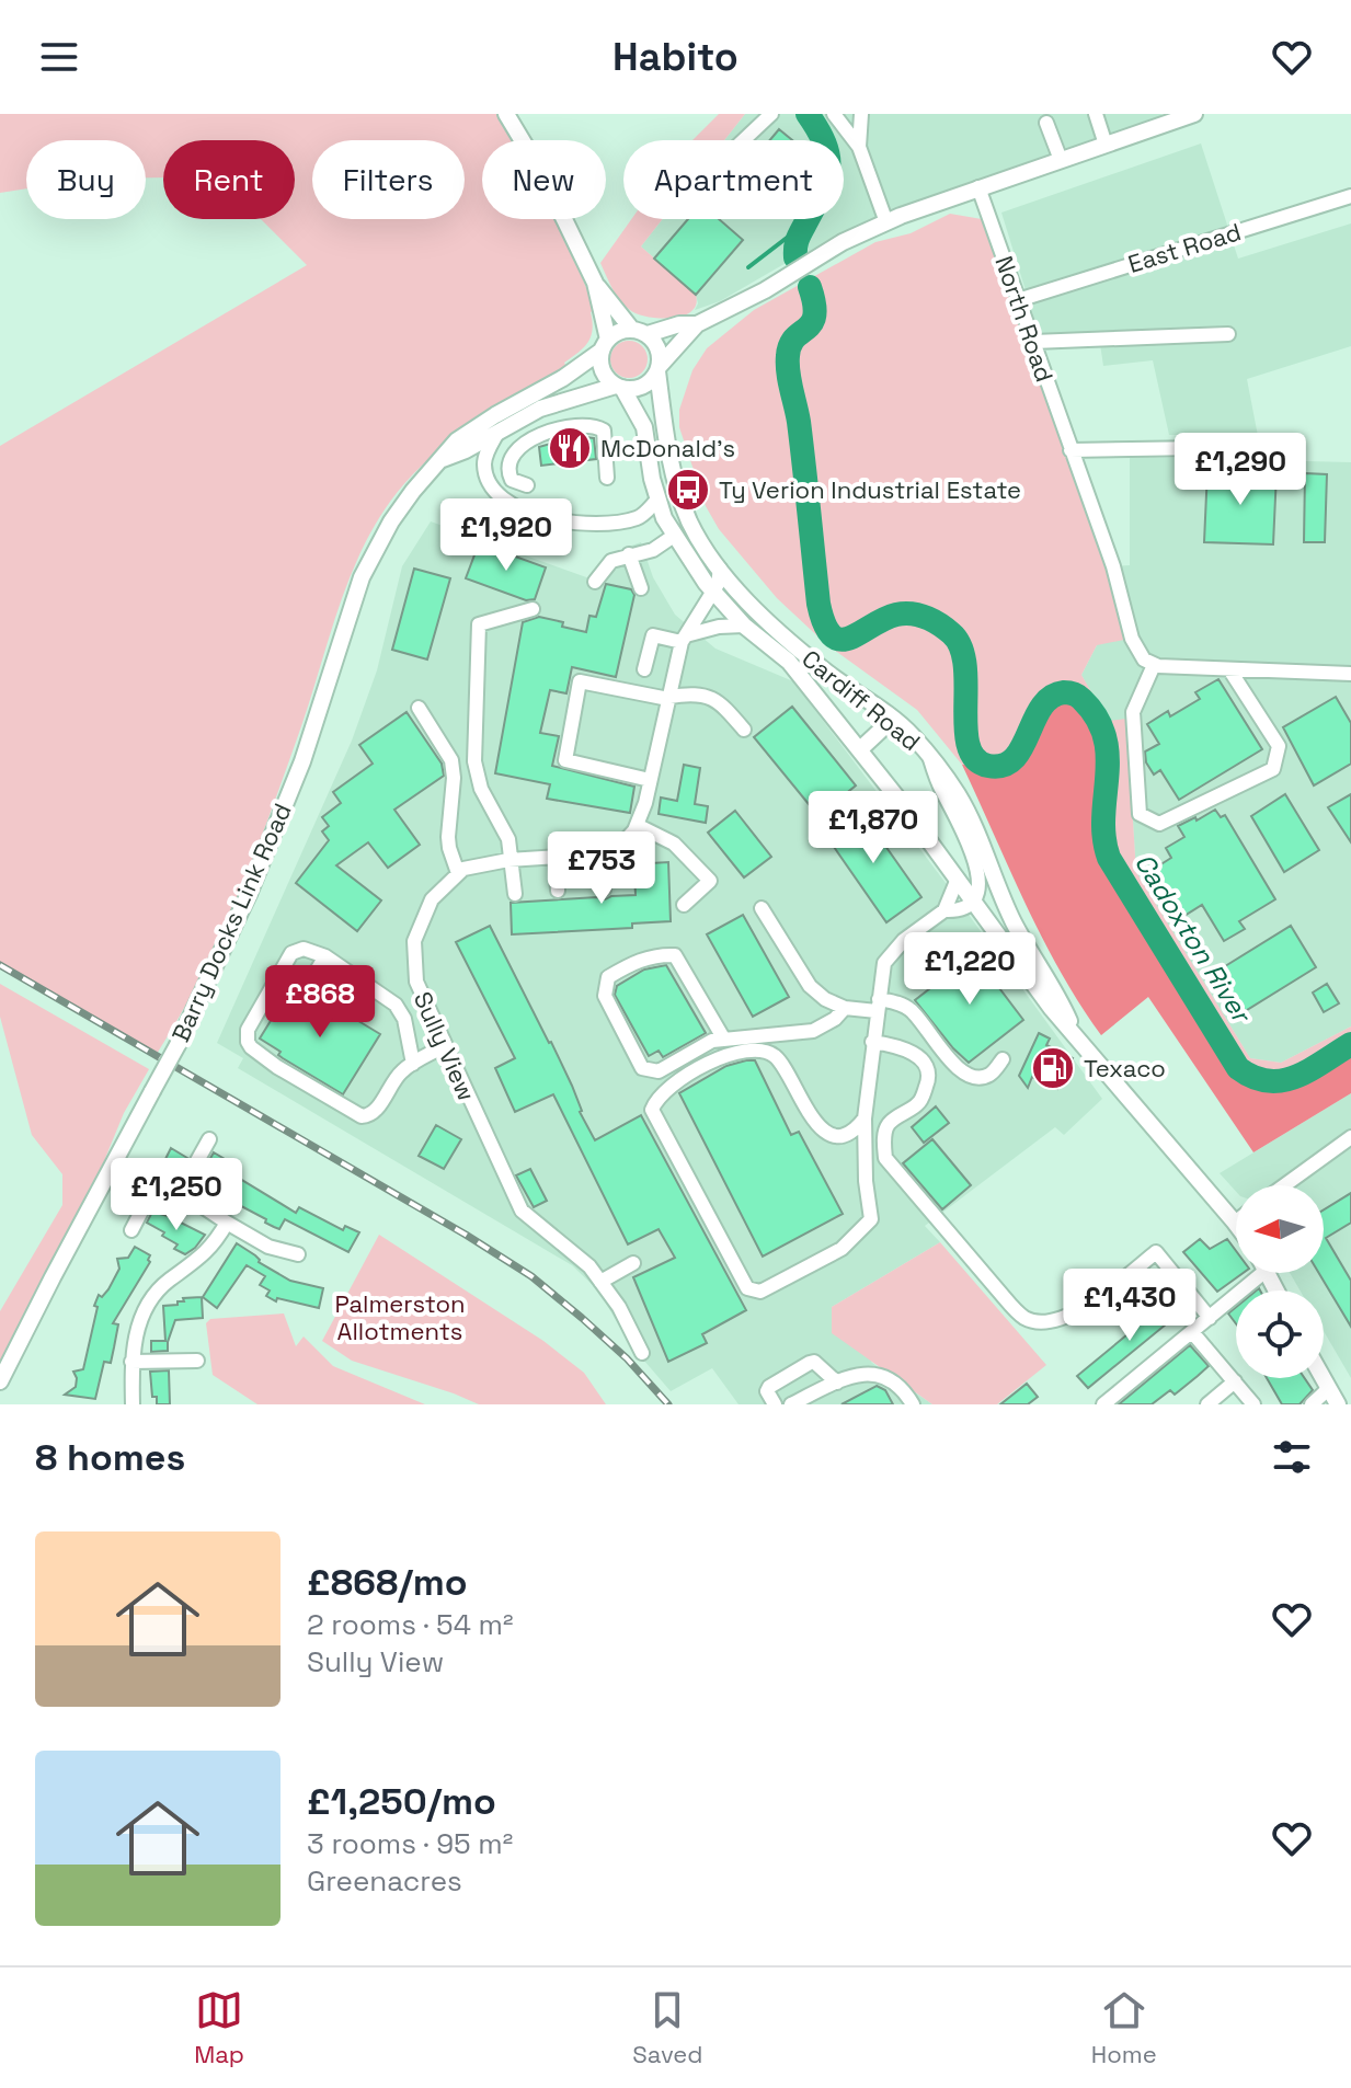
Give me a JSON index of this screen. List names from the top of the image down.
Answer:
{
  "streets": {
    "main road": ["Cardiff Road", "Barry Docks Link Road"],
    "street": ["East Road", "North Road", "Sully View"]
  },
  "crossings": [
    ["East Road", "North Road"],
    ["Cardiff Road", "Barry Docks Link Road"]
  ],
  "water": ["Cadoxton River"],
  "parks": ["Palmerston Allotments"],
  "places": {
    "restaurant": ["McDonald's"],
    "bus stop": ["Ty Verion Industrial Estate"],
    "fuel station": ["Texaco"]
  },
  "north": "left",
  "page": {
    "header": "Habito",
    "chip": [
      "Buy",
      "Rent",
      "Filters",
      "New",
      "Apartment"
    ],
    "price": [
      "£1,290",
      "£1,920",
      "£1,870",
      "£753",
      "£1,220",
      "£868",
      "£1,250",
      "£1,430"
    ],
    "heading": "8 homes",
    "list": [
      {
        "name": "£868/mo",
        "note": "2 rooms · 54 m² · Sully View"
      },
      {
        "name": "£1,250/mo",
        "note": "3 rooms · 95 m² · Greenacres"
      }
    ],
    "tabs": ["Map", "Saved", "Home"]
  }
}
